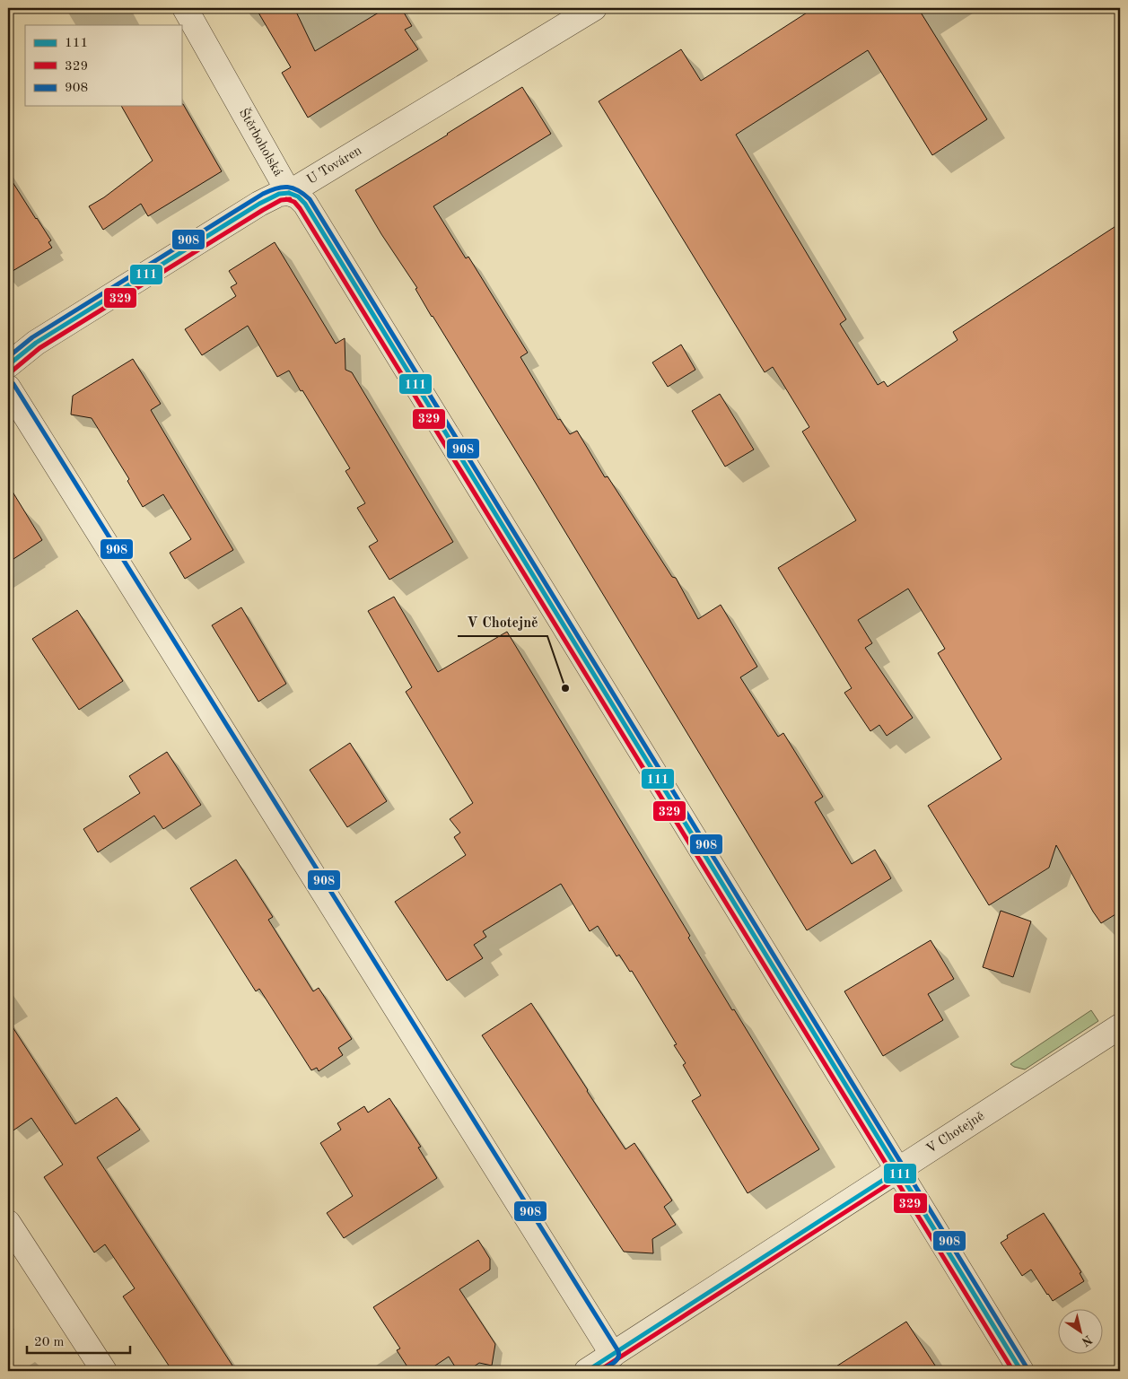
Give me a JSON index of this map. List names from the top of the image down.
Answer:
{
  "streets": {
    "street": ["Štěrboholská", "U Továren", "V Chotejně"]
  },
  "crossings": [
    ["Štěrboholská", "U Továren"],
    ["Štěrboholská", "V Chotejně"]
  ],
  "places": ["V Chotejně"],
  "lines": ["transit line 908", "transit line 111", "transit line 329"],
  "legend": ["111", "329", "908"],
  "scale_bar": "20 m",
  "north": "bottom right"
}
